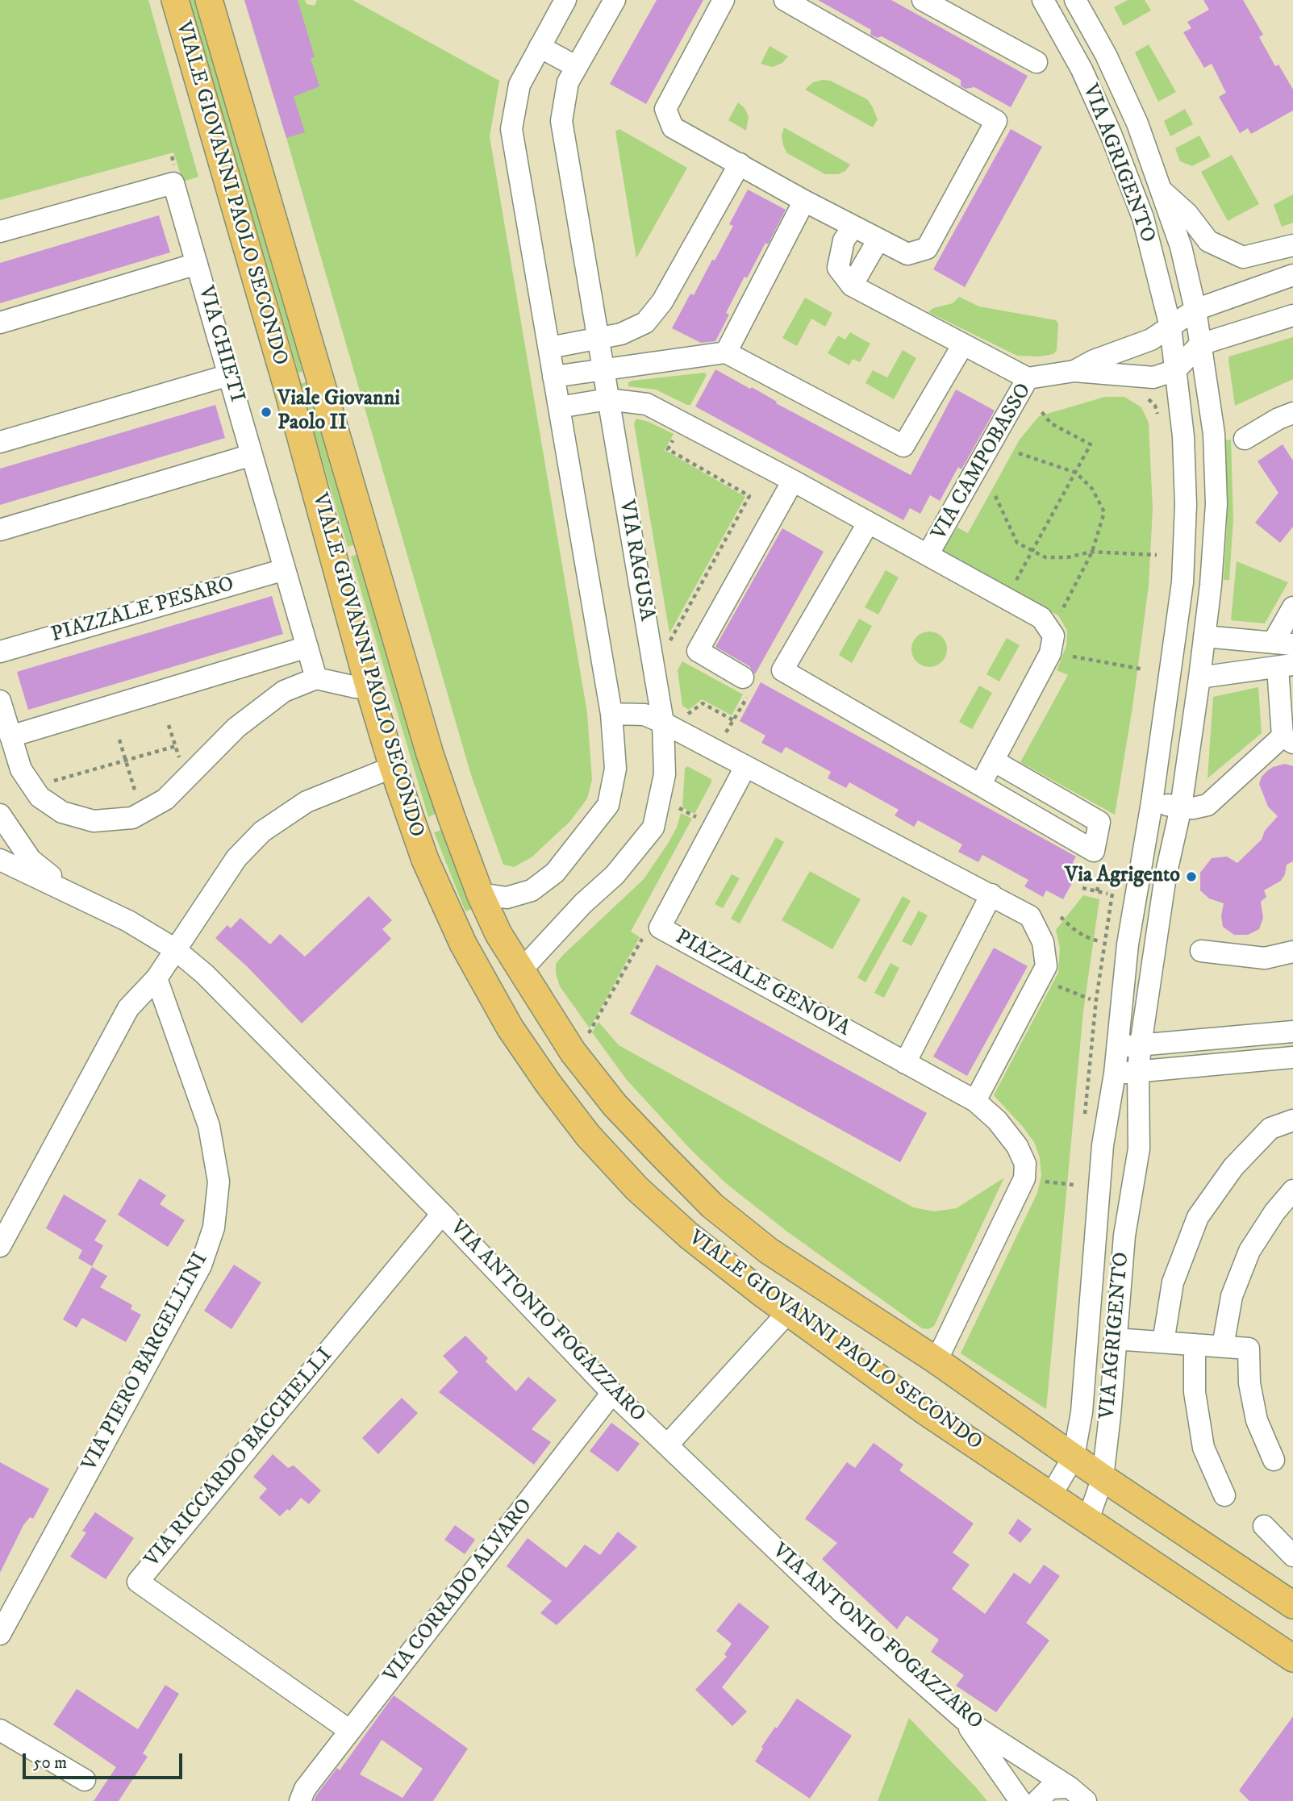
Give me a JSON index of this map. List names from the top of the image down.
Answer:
{
  "streets": {
    "main road": ["VIALE GIOVANNI PAOLO SECONDO"],
    "street": [
      "VIA AGRIGENTO",
      "VIA CHIETI",
      "VIA CAMPOBASSO",
      "VIA RAGUSA",
      "PIAZZALE PESARO",
      "PIAZZALE GENOVA",
      "VIA ANTONIO FOGAZZARO",
      "VIA PIERO BARGELLINI",
      "VIA RICCARDO BACCHELLI",
      "VIA CORRADO ALVARO"
    ]
  },
  "crossings": [
    ["VIA AGRIGENTO", "VIALE GIOVANNI PAOLO SECONDO"],
    ["VIA AGRIGENTO", "VIA CAMPOBASSO"],
    ["VIALE GIOVANNI PAOLO SECONDO", "VIA RAGUSA"],
    ["VIALE GIOVANNI PAOLO SECONDO", "PIAZZALE GENOVA"],
    ["VIA CHIETI", "PIAZZALE PESARO"],
    ["VIA ANTONIO FOGAZZARO", "VIA RICCARDO BACCHELLI"],
    ["VIA ANTONIO FOGAZZARO", "VIA CORRADO ALVARO"],
    ["VIA RICCARDO BACCHELLI", "VIA CORRADO ALVARO"]
  ],
  "places": ["Viale Giovanni Paolo II", "Via Agrigento"],
  "scale_bar": "50 m"
}
